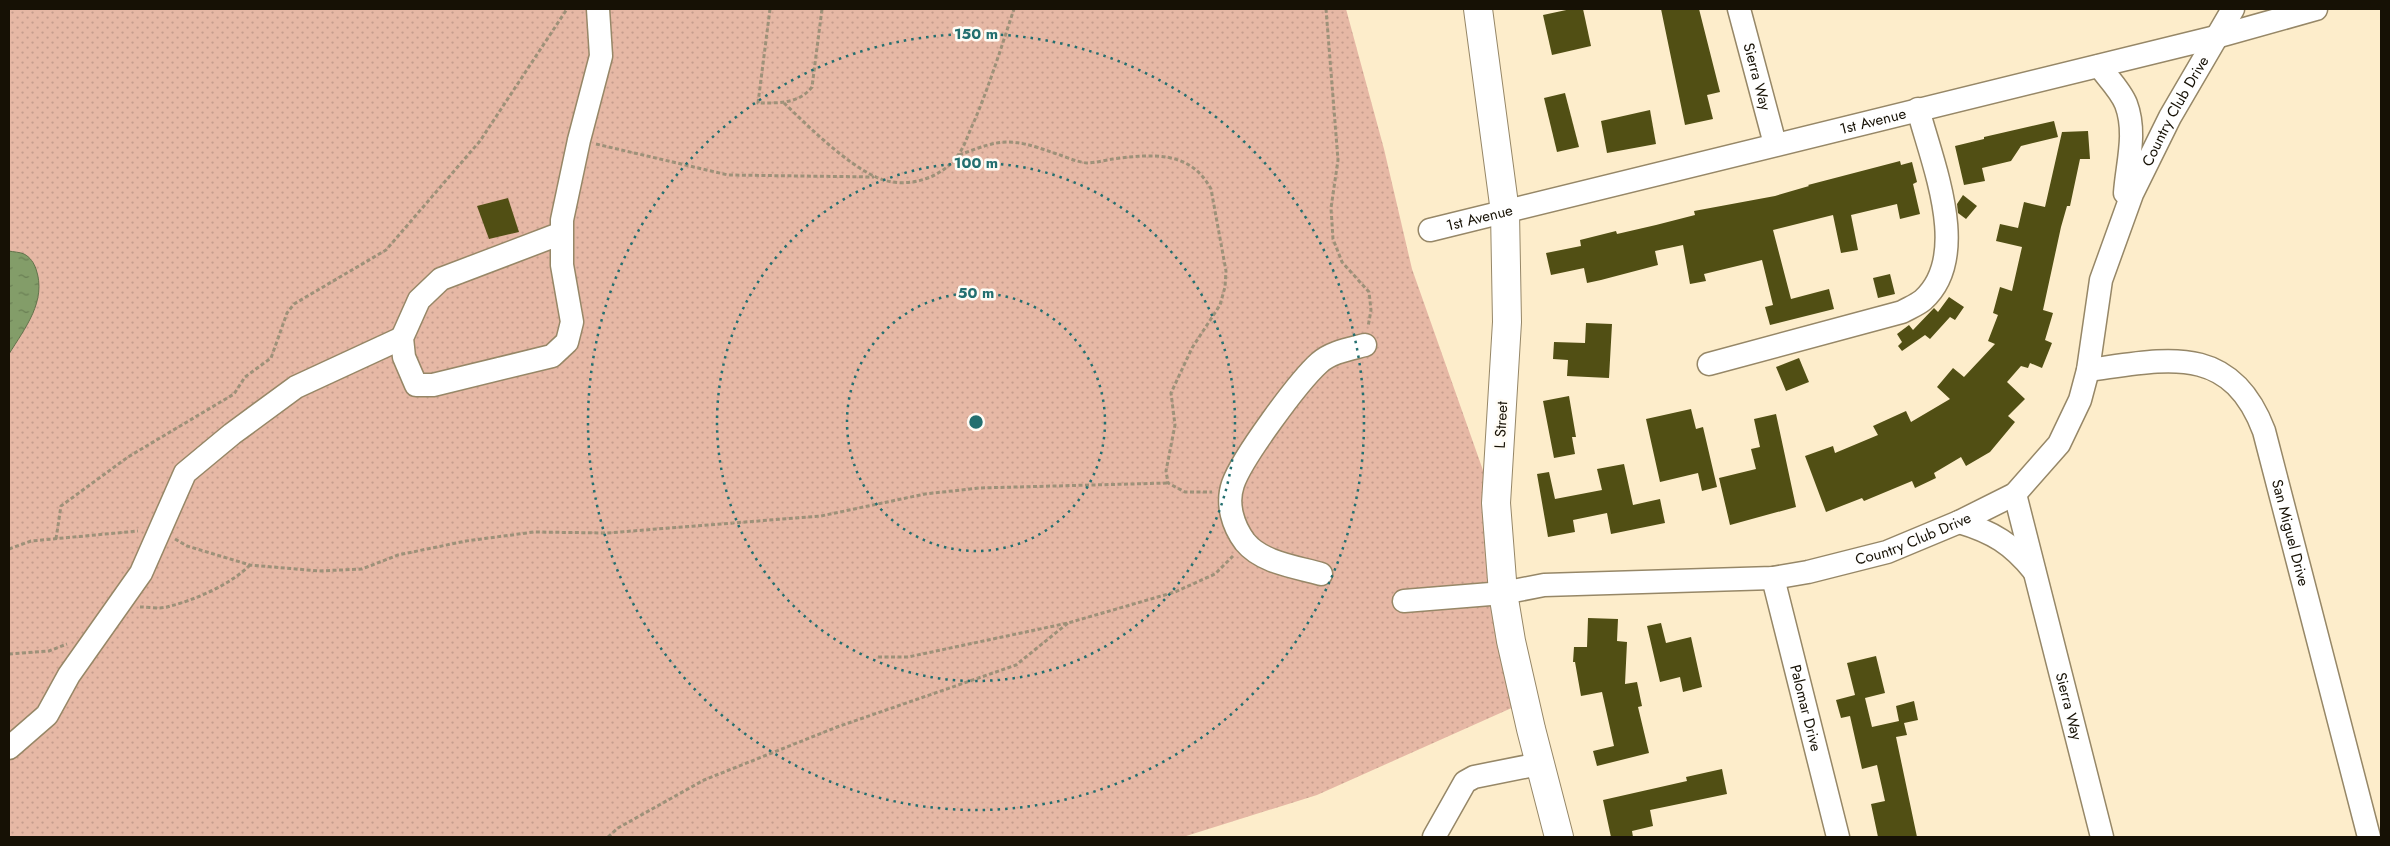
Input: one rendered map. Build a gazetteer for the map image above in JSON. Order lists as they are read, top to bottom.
{
  "streets": {
    "main road": ["L Street"],
    "street": [
      "Sierra Way",
      "Country Club Drive",
      "1st Avenue",
      "San Miguel Drive",
      "Palomar Drive"
    ]
  },
  "crossings": [
    ["Sierra Way", "Country Club Drive"],
    ["Sierra Way", "1st Avenue"],
    ["Country Club Drive", "1st Avenue"],
    ["Country Club Drive", "L Street"],
    ["Country Club Drive", "San Miguel Drive"],
    ["Country Club Drive", "Palomar Drive"],
    ["1st Avenue", "L Street"]
  ],
  "rings": ["150 m", "100 m", "50 m"]
}
